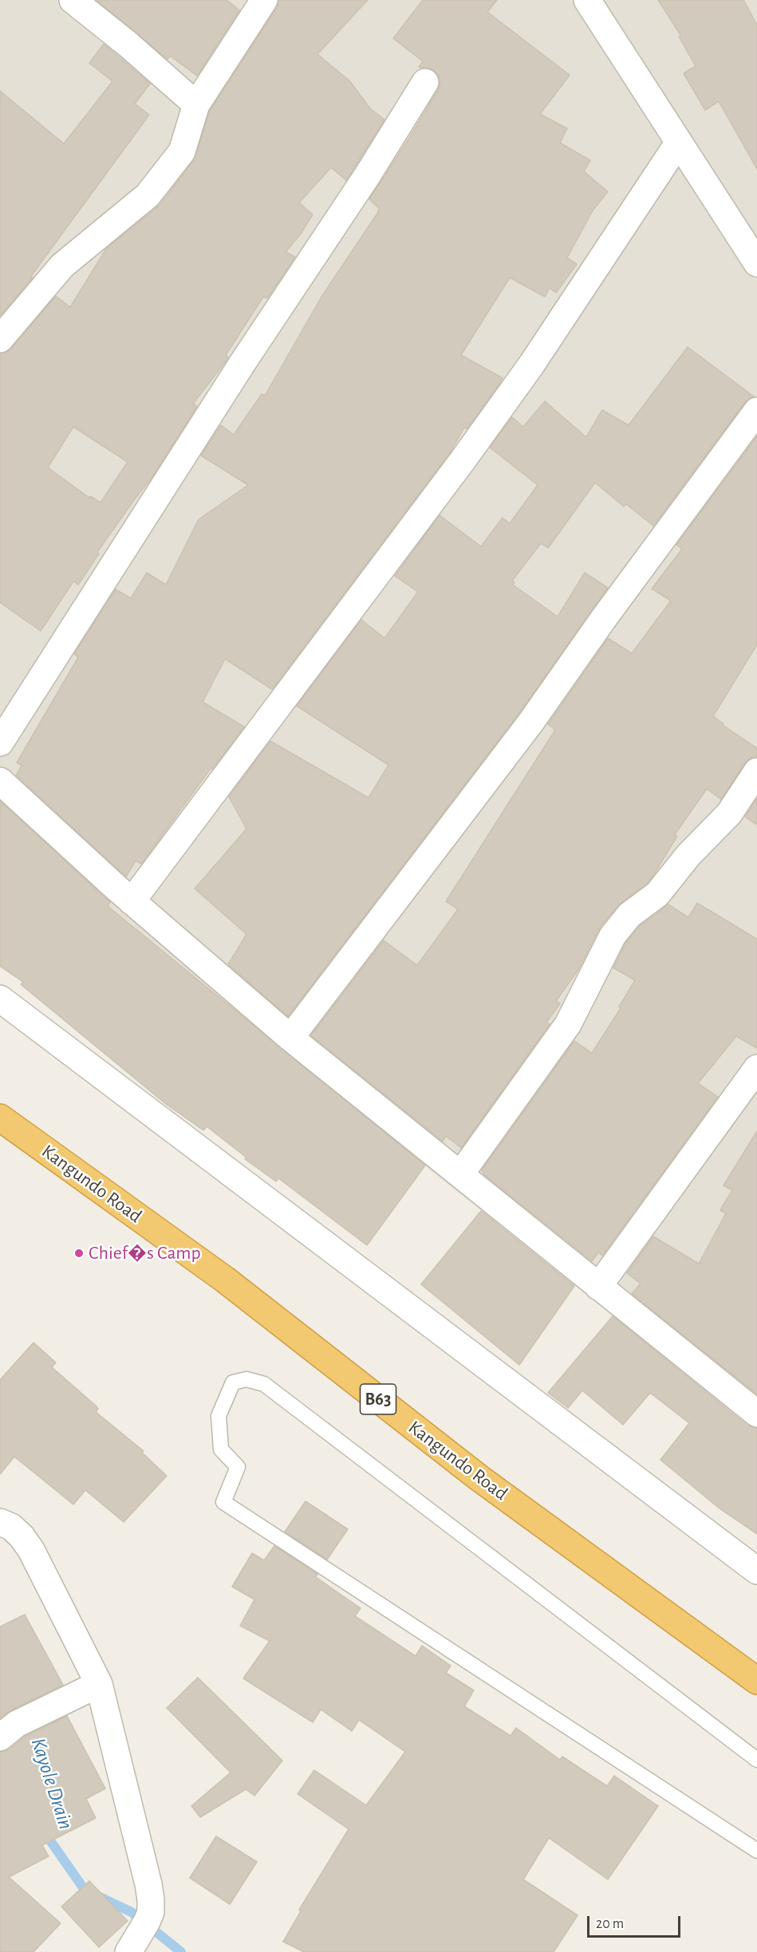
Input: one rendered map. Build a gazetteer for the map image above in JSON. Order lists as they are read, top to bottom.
{
  "streets": {
    "highway": ["Kangundo Road", "B63"]
  },
  "water": ["Kayole Drain"],
  "places": ["Chief�s Camp"],
  "scale_bar": "20 m"
}
